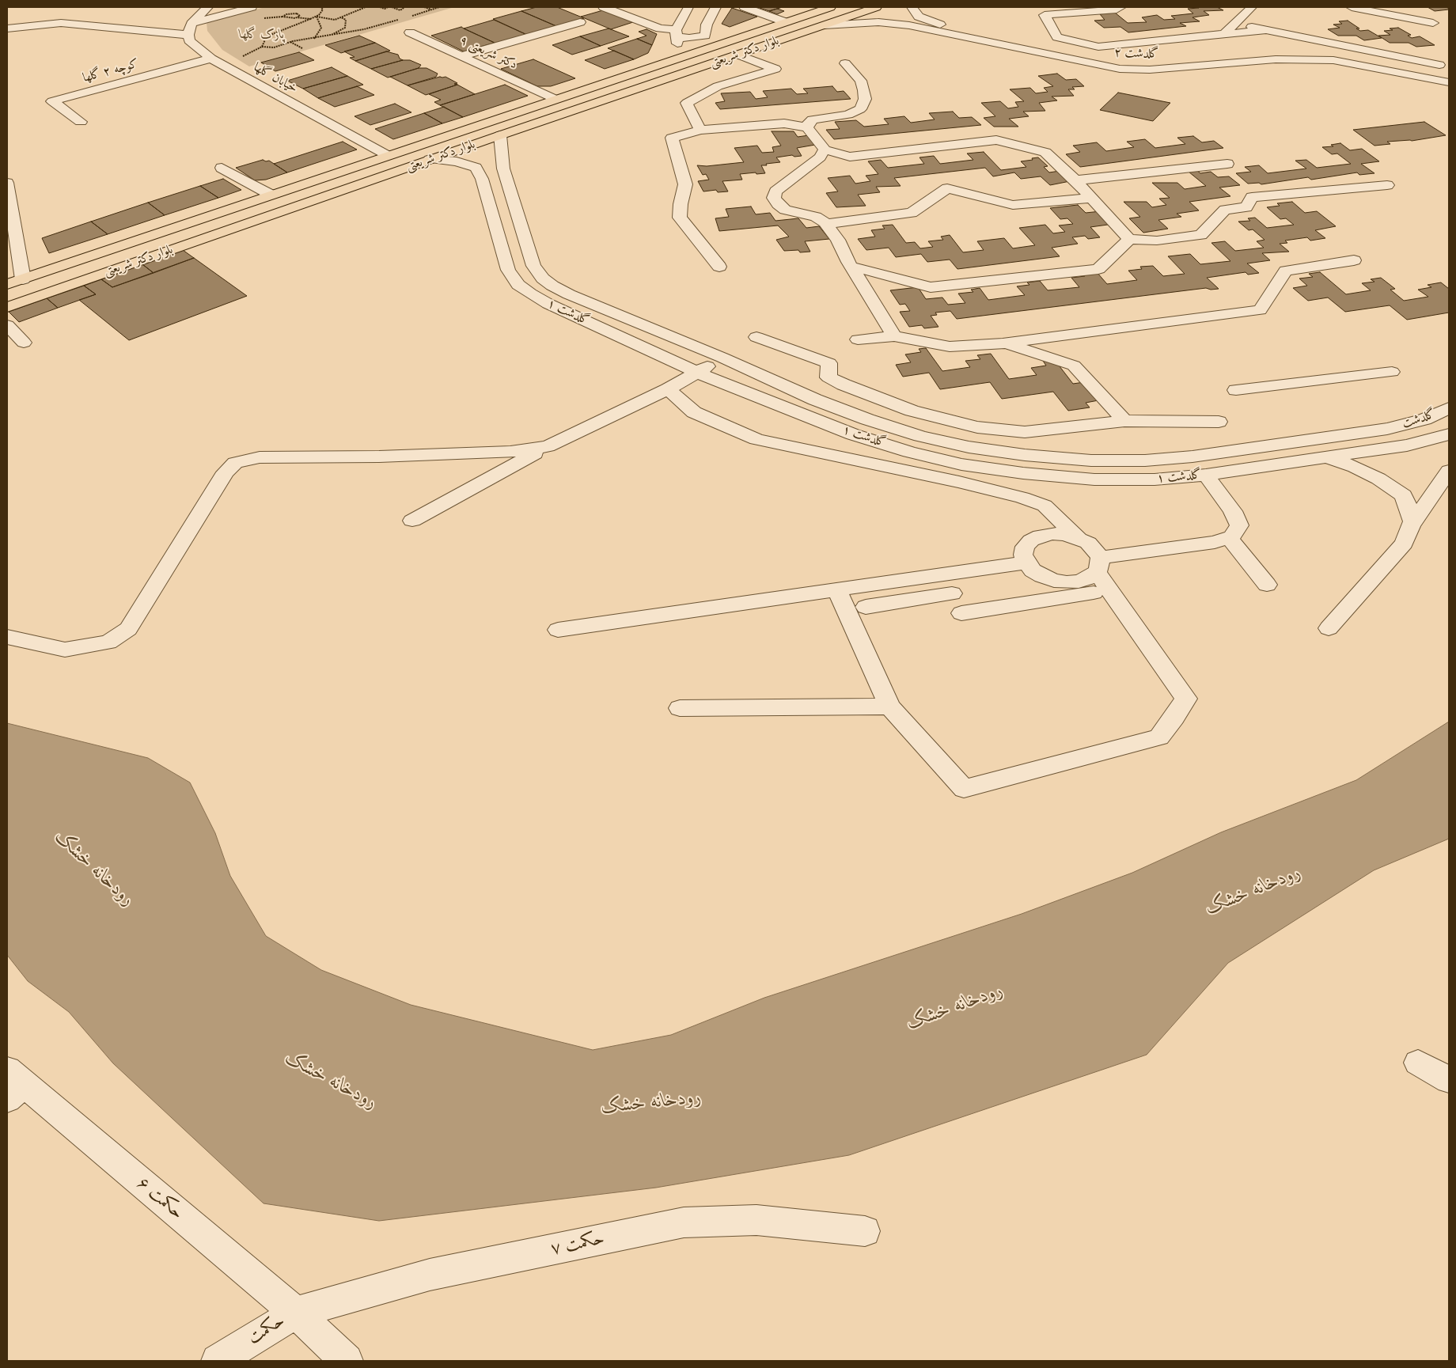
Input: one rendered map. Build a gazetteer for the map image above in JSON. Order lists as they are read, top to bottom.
{
  "streets": {
    "main road": ["بلوار دکتر شریعتی"],
    "street": [
      "دکتر شریعتی ۹",
      "گلدشت ۲",
      "کوچه ۲ گلها",
      "خیابان گلها",
      "گلدشت ۱",
      "گلدشت",
      "۶ حکمت",
      "۷ حکمت",
      "حکمت"
    ]
  },
  "crossings": [
    ["بلوار دکتر شریعتی", "دکتر شریعتی ۹"],
    ["بلوار دکتر شریعتی", "گلدشت ۲"],
    ["بلوار دکتر شریعتی", "خیابان گلها"],
    ["بلوار دکتر شریعتی", "گلدشت ۱"],
    ["کوچه ۲ گلها", "خیابان گلها"],
    ["گلدشت ۱", "گلدشت"],
    ["۶ حکمت", "۷ حکمت"],
    ["۶ حکمت", "حکمت"],
    ["۷ حکمت", "حکمت"]
  ],
  "water": ["رودخانه خشک"],
  "parks": ["پارک گلها"]
}
